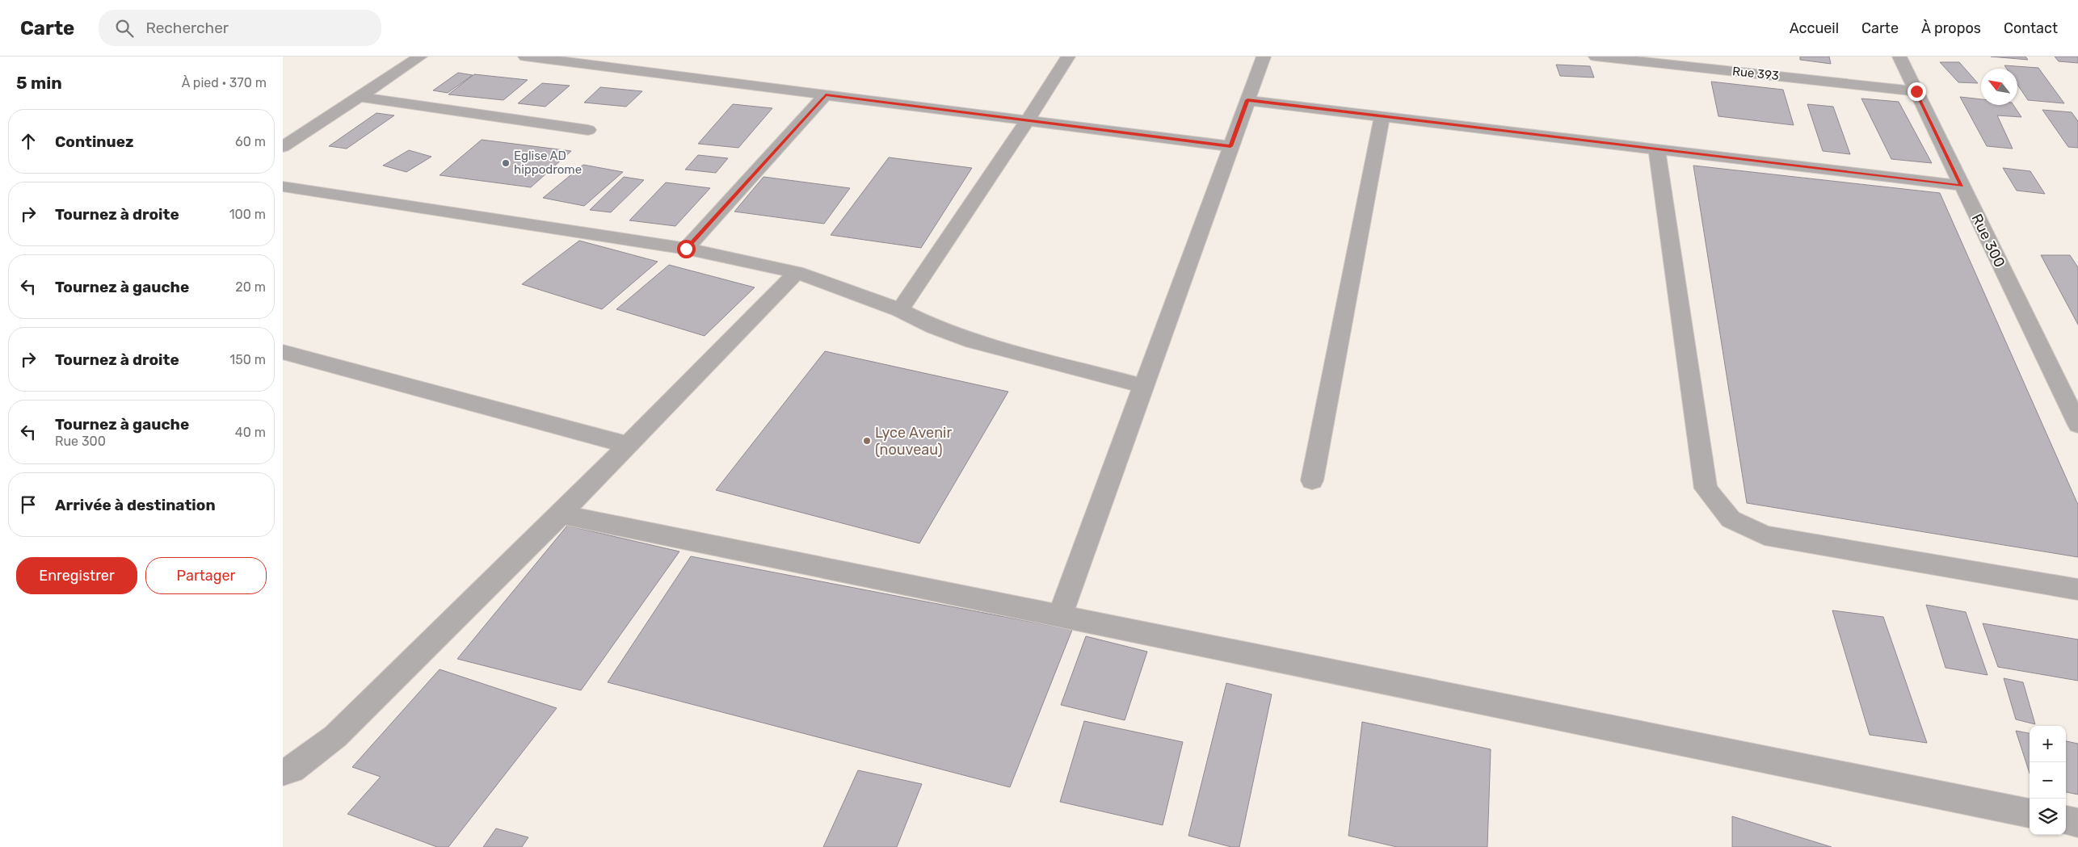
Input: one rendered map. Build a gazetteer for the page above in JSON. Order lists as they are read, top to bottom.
{
  "streets": {
    "street": ["Rue 393", "Rue 300"]
  },
  "crossings": [
    ["Rue 393", "Rue 300"]
  ],
  "places": ["Eglise AD hippodrome", "Lyce Avenir (nouveau)"],
  "north": "top left",
  "page": {
    "header": "Carte",
    "search": "Rechercher",
    "nav": [
      "Accueil",
      "Carte",
      "À propos",
      "Contact"
    ],
    "heading": ["5 min", "À pied · 370 m"],
    "list": [
      ["Continuez", "60 m"],
      ["Tournez à droite", "100 m"],
      ["Tournez à gauche", "20 m"],
      ["Tournez à droite", "150 m"],
      ["Tournez à gauche", "Rue 300", "40 m"],
      "Arrivée à destination"
    ],
    "buttons": ["Enregistrer", "Partager"],
    "map_buttons": ["+", "−"]
  }
}
